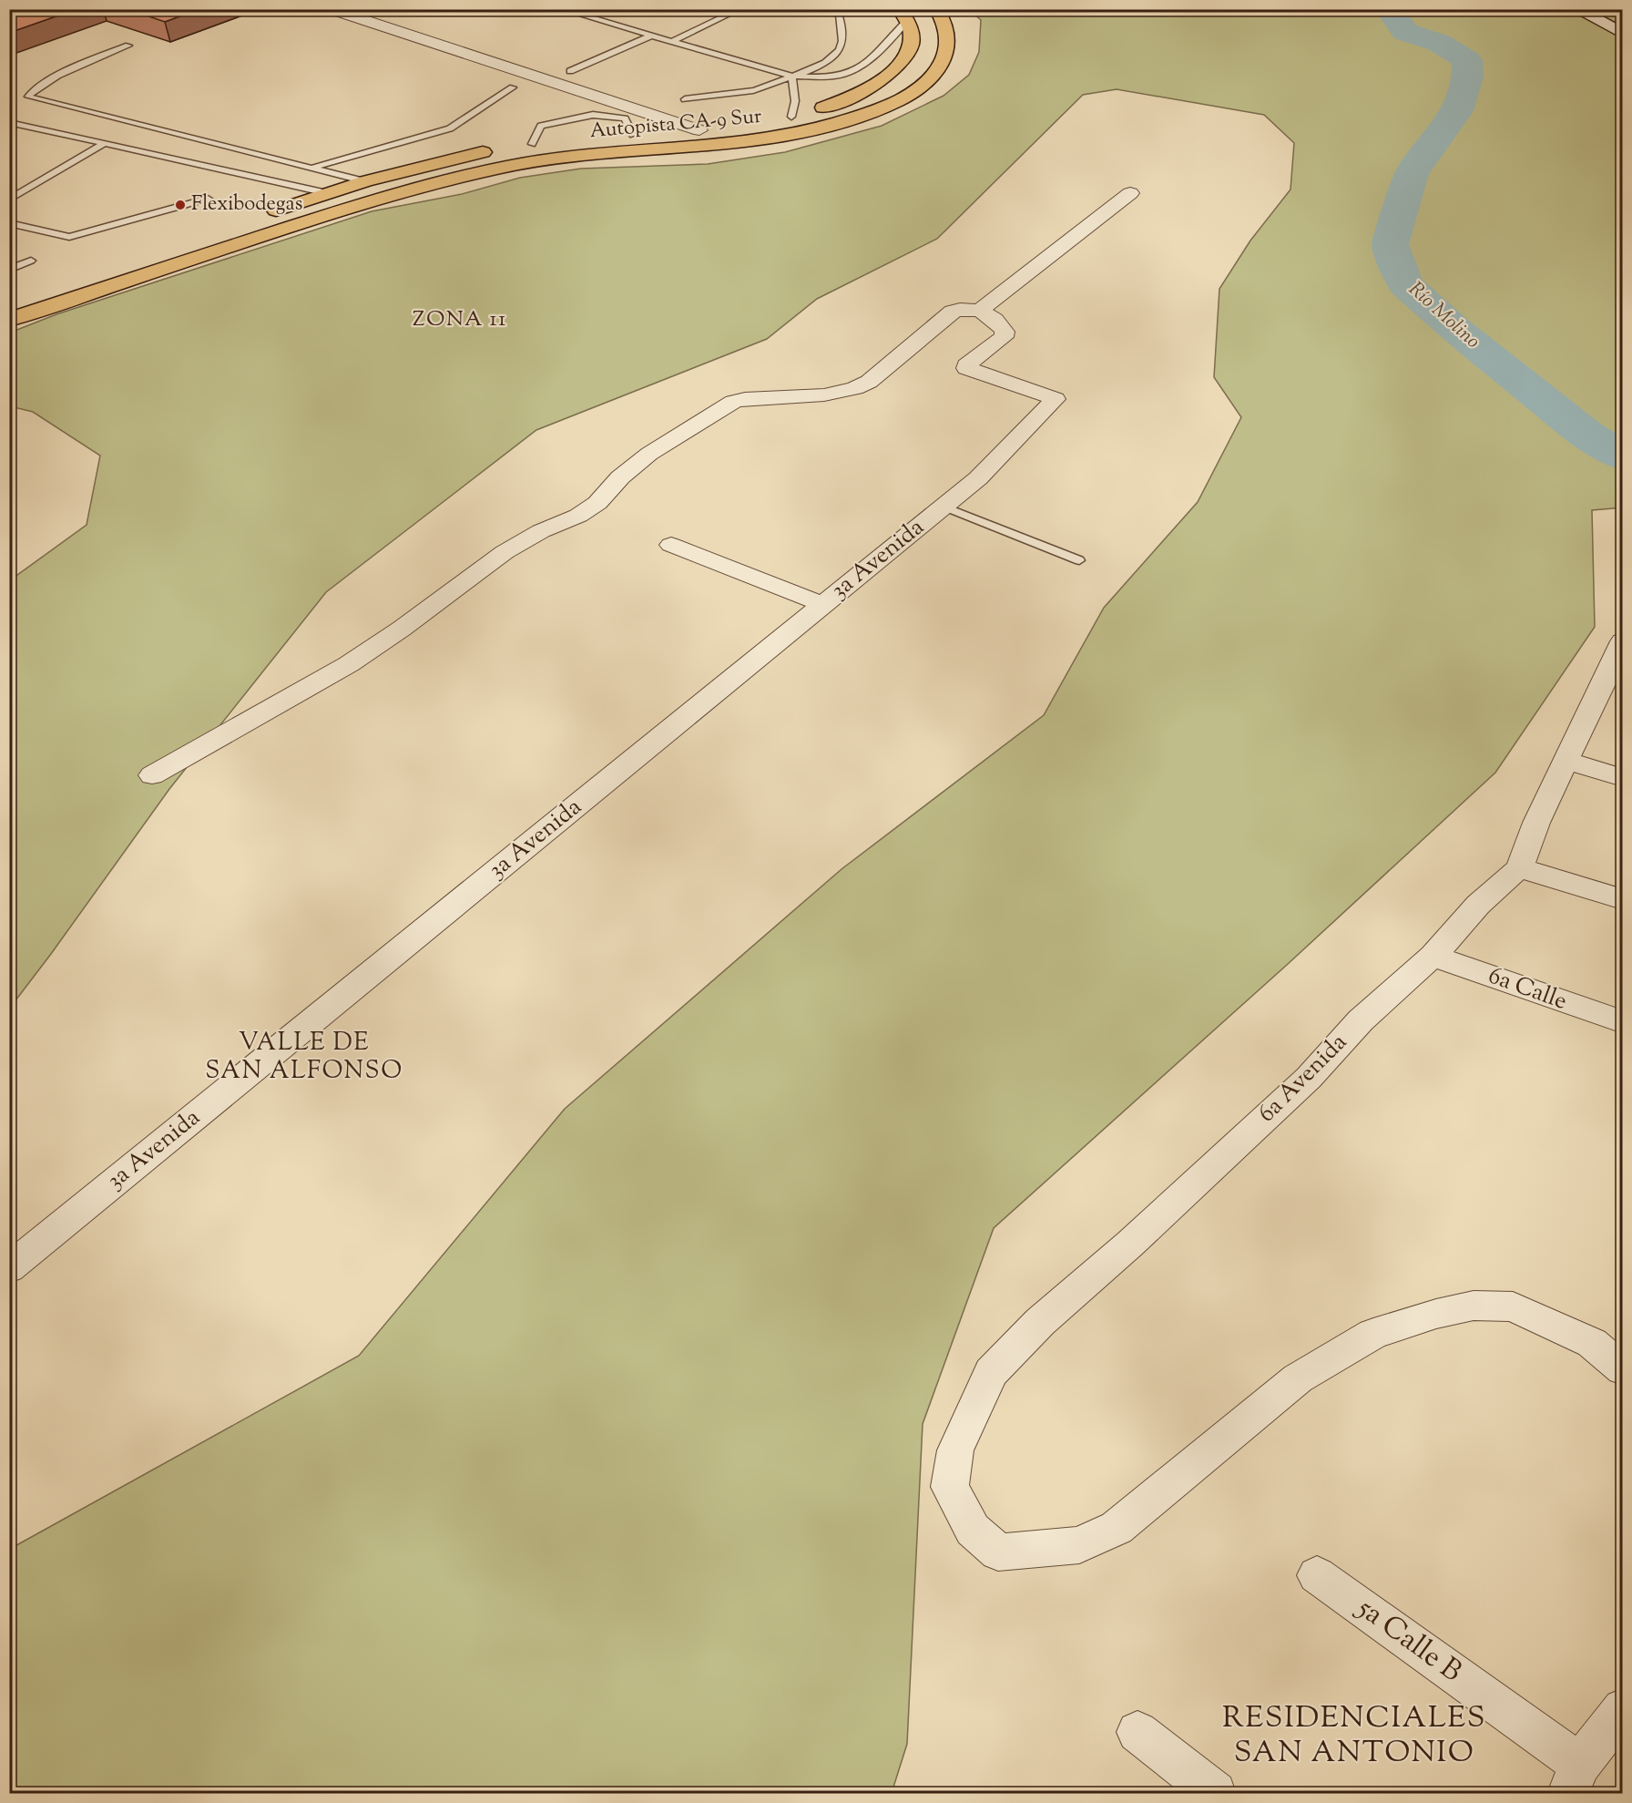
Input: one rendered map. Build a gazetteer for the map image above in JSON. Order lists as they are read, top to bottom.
{
  "streets": {
    "highway": ["Autopista CA-9 Sur"],
    "street": [
      "3a Avenida",
      "6a Calle",
      "6a Avenida",
      "5a Calle B"
    ]
  },
  "crossings": [
    ["6a Calle", "6a Avenida"]
  ],
  "districts": ["ZONA 11", "VALLE DE SAN ALFONSO", "RESIDENCIALES SAN ANTONIO"],
  "water": ["Río Molino"],
  "places": ["Flexibodegas"]
}
